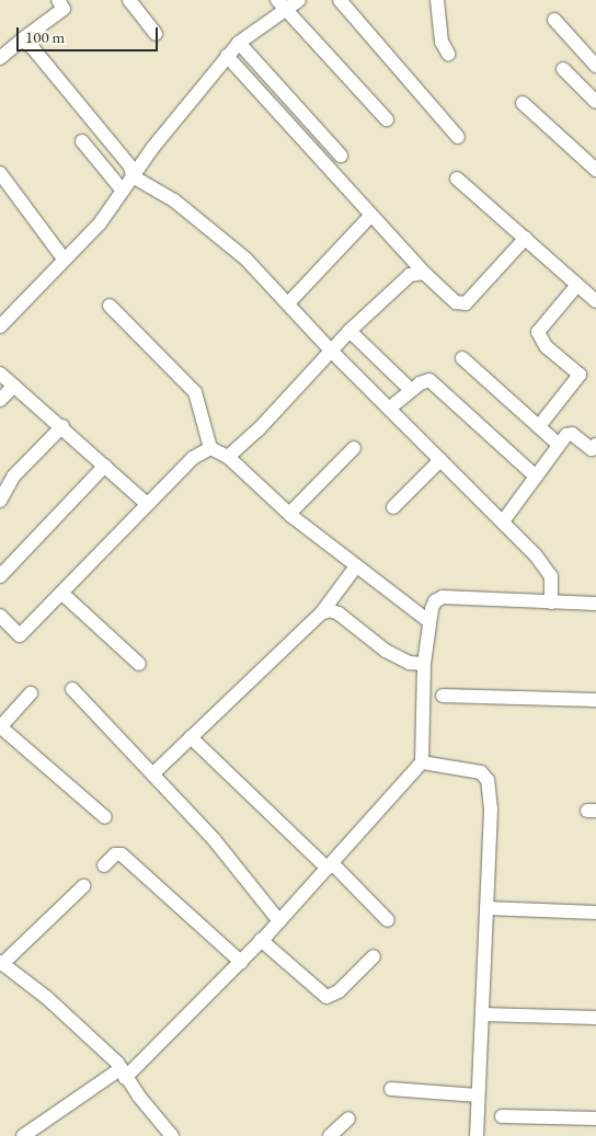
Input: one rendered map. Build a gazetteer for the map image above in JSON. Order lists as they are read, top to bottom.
{
  "scale_bar": "100 m"
}
